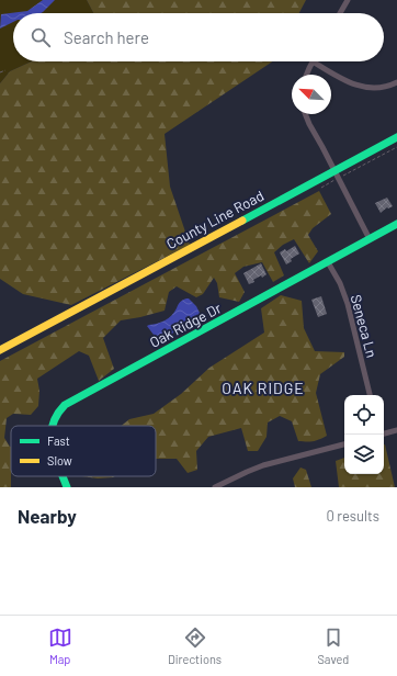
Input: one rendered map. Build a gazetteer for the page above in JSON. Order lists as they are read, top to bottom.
{
  "streets": {
    "street": ["County Line Road", "Oak Ridge Dr", "Seneca Ln"]
  },
  "crossings": [
    ["Oak Ridge Dr", "Seneca Ln"]
  ],
  "districts": ["OAK RIDGE"],
  "legend": ["Fast", "Slow"],
  "north": "top left",
  "page": {
    "search": "Search here",
    "heading": ["Nearby", "0 results"],
    "nav": ["Map", "Directions", "Saved"]
  }
}
